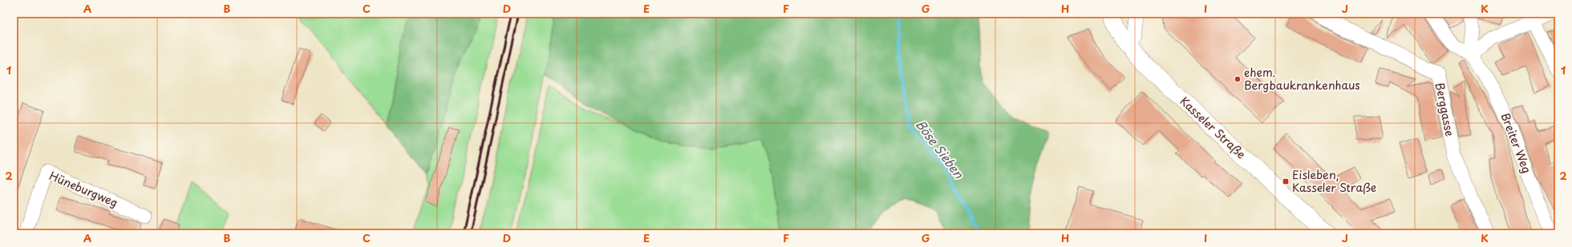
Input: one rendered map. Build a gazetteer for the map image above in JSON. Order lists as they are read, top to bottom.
{
  "streets": {
    "main road": ["Kasseler Straße"],
    "street": ["Berggasse", "Breiter Weg", "Hüneburgweg"]
  },
  "water": ["Böse Sieben"],
  "places": {
    "other": ["ehem. Bergbaukrankenhaus"],
    "transit": ["Eisleben, Kasseler Straße"]
  },
  "grid": {
    "columns": [
      "A",
      "B",
      "C",
      "D",
      "E",
      "F",
      "G",
      "H",
      "I",
      "J",
      "K"
    ],
    "rows": ["1", "2"]
  }
}
